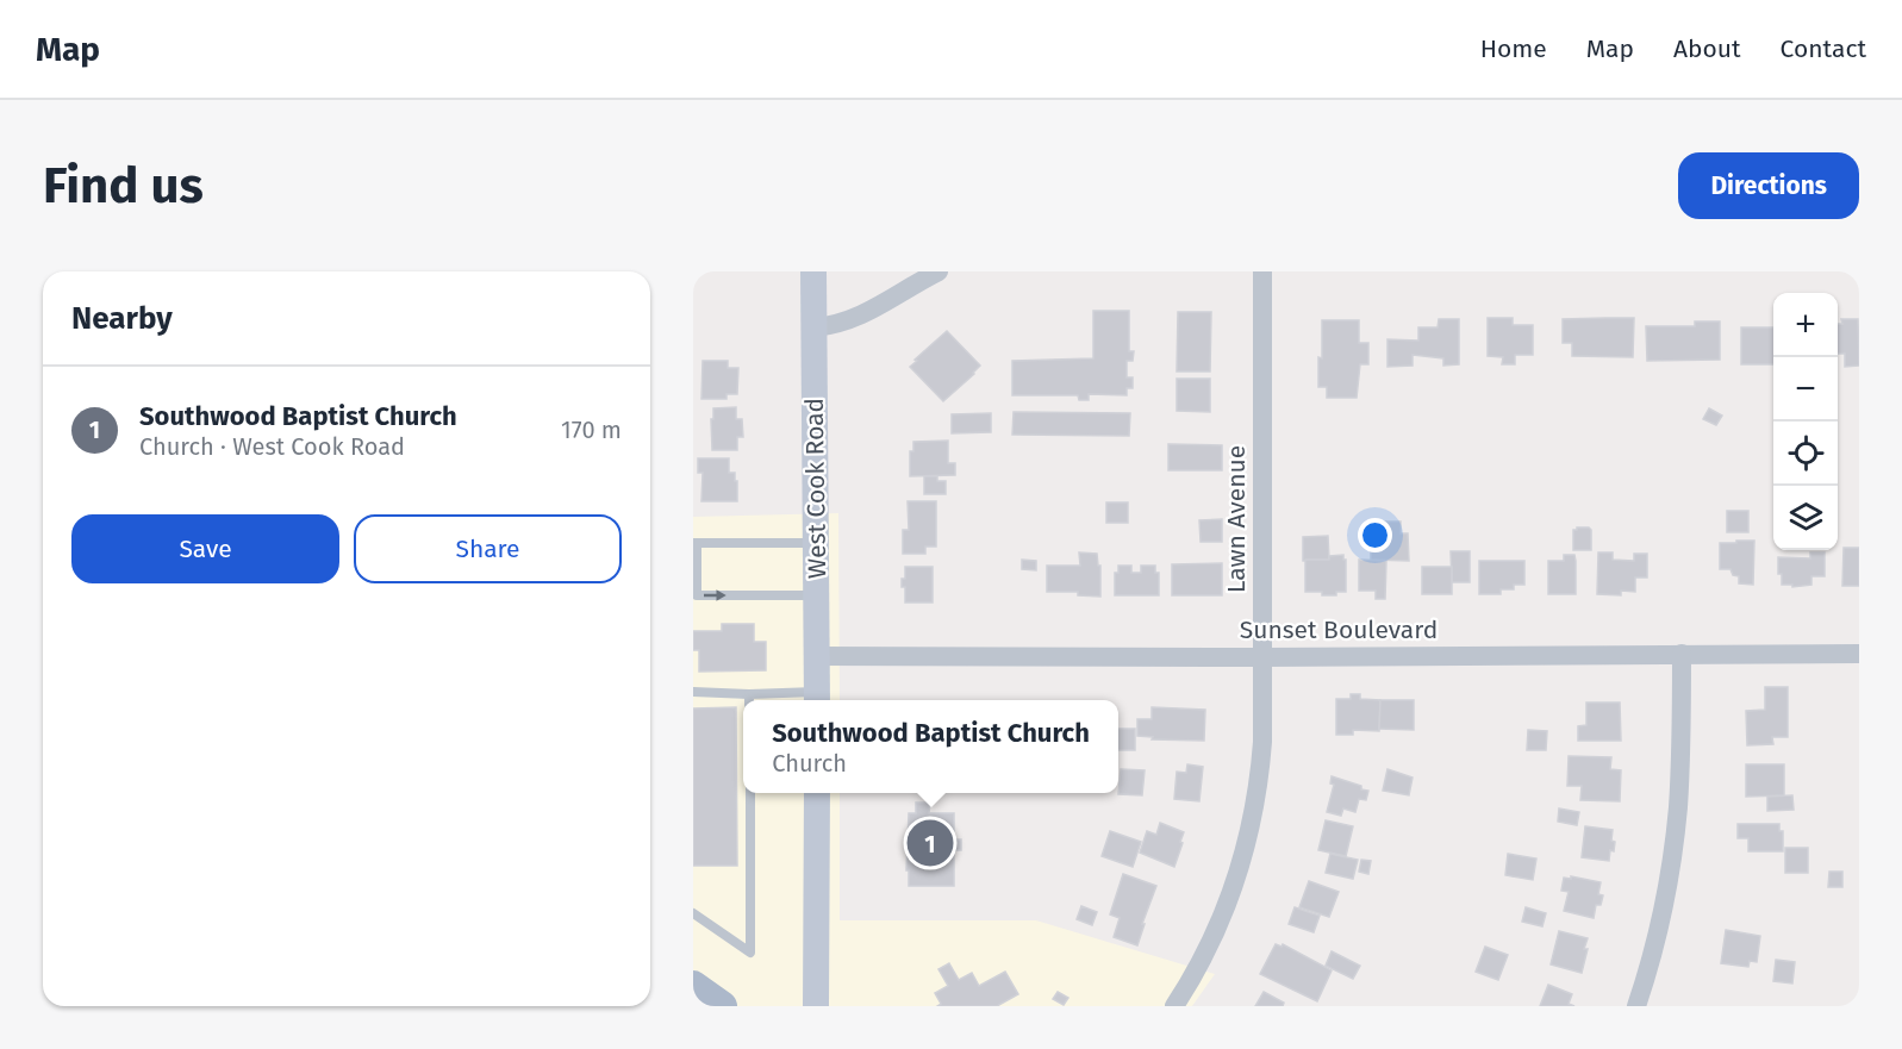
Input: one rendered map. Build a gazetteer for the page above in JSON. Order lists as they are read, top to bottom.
{
  "streets": {
    "main road": ["West Cook Road"],
    "street": ["Lawn Avenue", "Sunset Boulevard"]
  },
  "crossings": [
    ["West Cook Road", "Sunset Boulevard"],
    ["Lawn Avenue", "Sunset Boulevard"]
  ],
  "page": {
    "header": "Map",
    "nav": [
      "Home",
      "Map",
      "About",
      "Contact"
    ],
    "buttons": [
      "Directions",
      ["Save", "Share"]
    ],
    "title": "Find us",
    "heading": "Nearby",
    "map_buttons": ["+", "−"],
    "list": [
      {
        "mark": "1",
        "name": "Southwood Baptist Church",
        "note": "Church · West Cook Road",
        "value": "170 m"
      }
    ],
    "popup": ["Southwood Baptist Church", "Church"],
    "pins": "1"
  }
}
